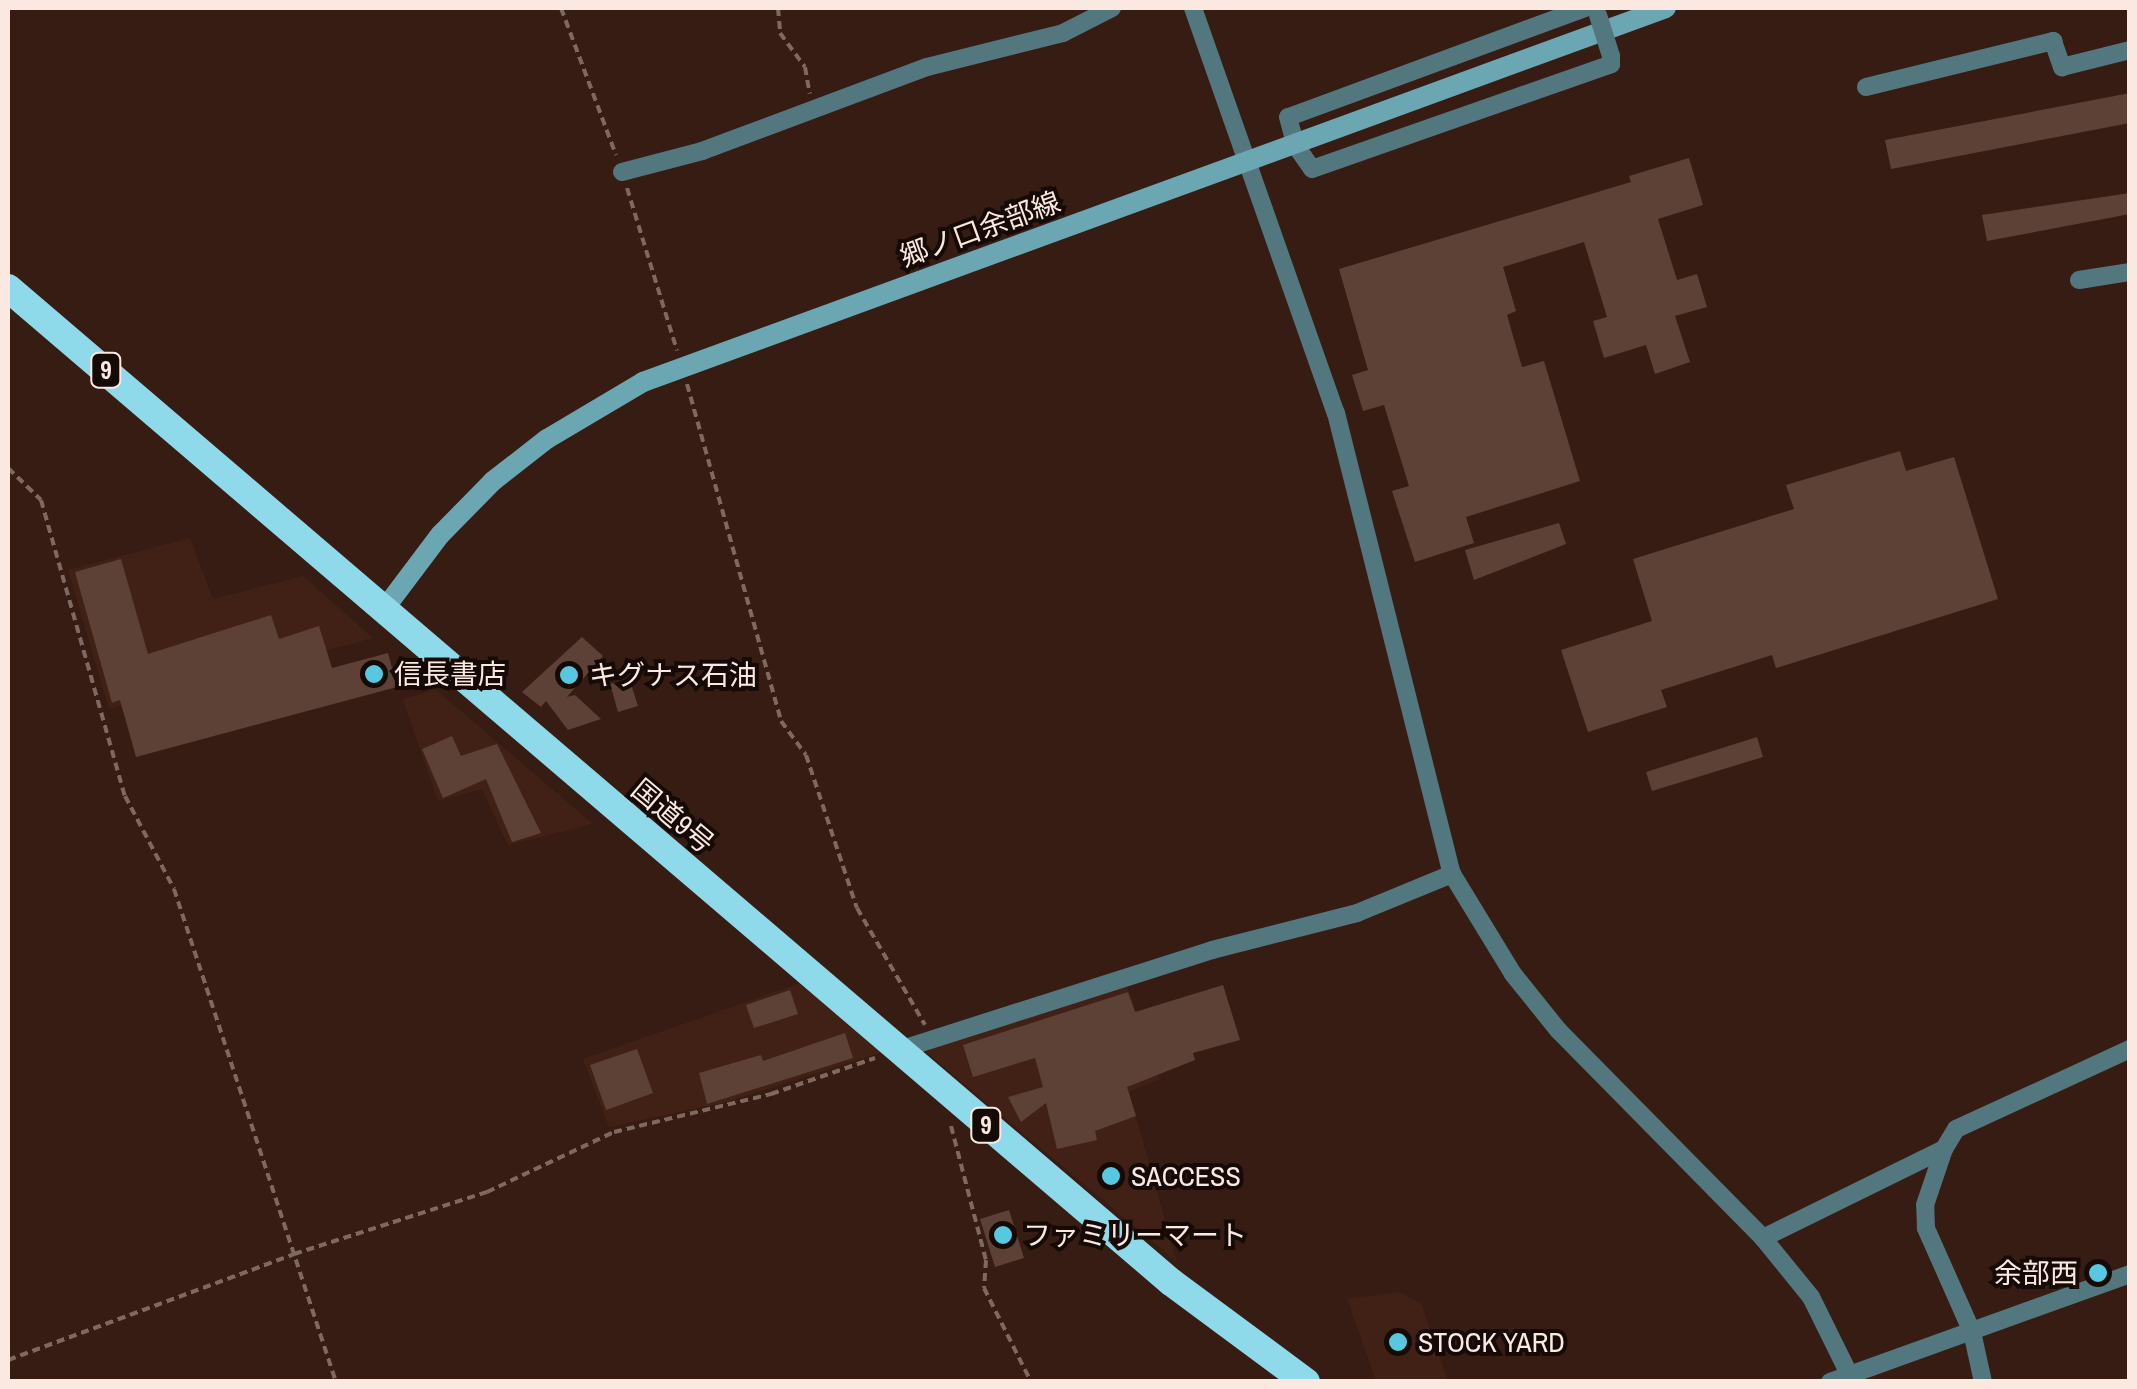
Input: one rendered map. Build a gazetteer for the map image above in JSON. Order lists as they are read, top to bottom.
{
  "streets": {
    "highway": ["9", "国道9号"],
    "main road": ["郷ノ口余部線"]
  },
  "crossings": [
    ["郷ノ口余部線", "国道9号"]
  ],
  "places": [
    "信長書店",
    "キグナス石油",
    "SACCESS",
    "ファミリーマート",
    "余部西",
    "STOCK YARD"
  ]
}
